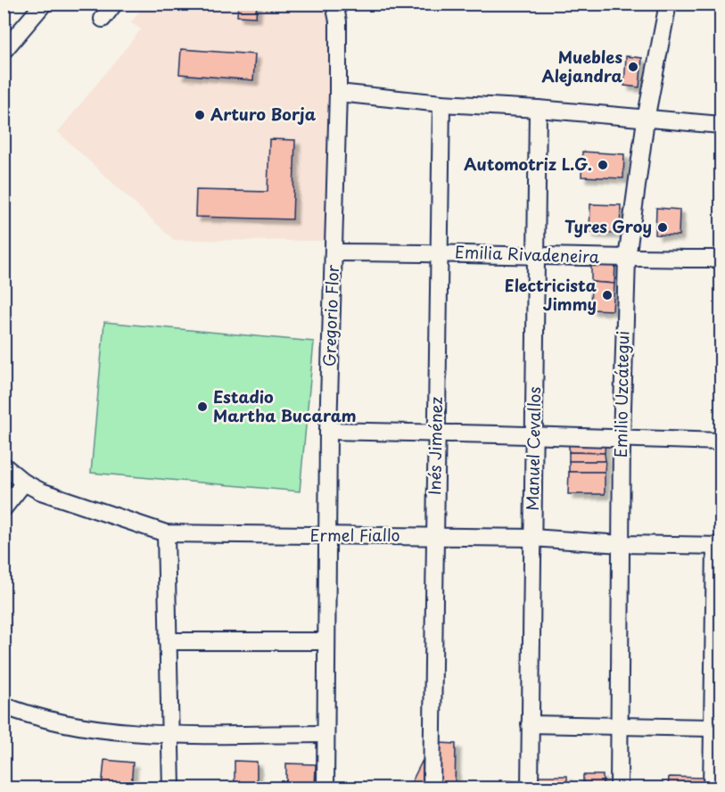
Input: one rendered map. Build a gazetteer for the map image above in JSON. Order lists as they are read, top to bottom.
{
  "streets": {
    "street": [
      "Emilia Rivadeneira",
      "Gregorio Flor",
      "Emilio Uzcátegui",
      "Inés Jiménez",
      "Manuel Cevallos",
      "Ermel Fiallo"
    ]
  },
  "crossings": [
    ["Emilia Rivadeneira", "Gregorio Flor"],
    ["Emilia Rivadeneira", "Emilio Uzcátegui"],
    ["Emilia Rivadeneira", "Inés Jiménez"],
    ["Emilia Rivadeneira", "Manuel Cevallos"],
    ["Gregorio Flor", "Ermel Fiallo"],
    ["Emilio Uzcátegui", "Ermel Fiallo"],
    ["Inés Jiménez", "Ermel Fiallo"],
    ["Manuel Cevallos", "Ermel Fiallo"]
  ],
  "places": [
    "Muebles Alejandra",
    "Arturo Borja",
    "Automotriz L.G.",
    "Tyres Groy",
    "Electricista Jimmy",
    "Estadio Martha Bucaram"
  ]
}
